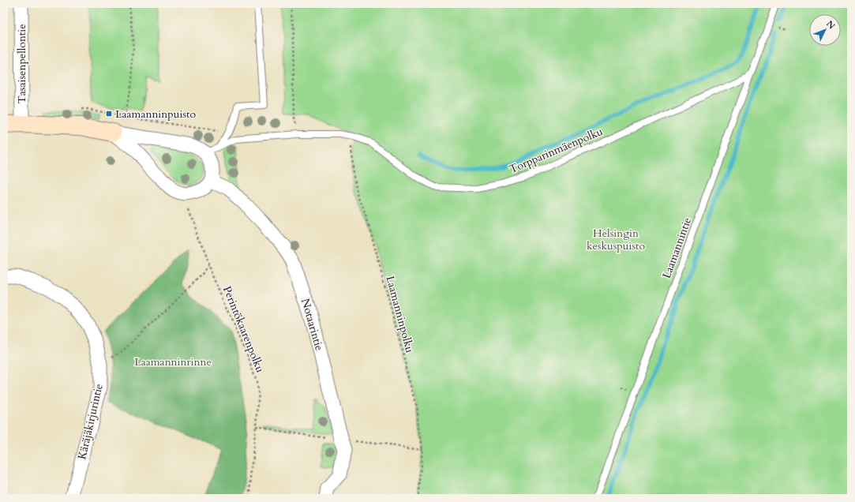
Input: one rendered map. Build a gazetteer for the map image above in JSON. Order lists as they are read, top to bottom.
{
  "streets": {
    "street": ["Tasaisenpellontie", "Notaarintie", "Käräjäkirjurintie"],
    "lane": ["Torpparinmäenpolku", "Laamannintie"],
    "path": ["Laamanninpolku", "Perintökaarenpolku"]
  },
  "crossings": [
    ["Torpparinmäenpolku", "Laamannintie"],
    ["Torpparinmäenpolku", "Laamanninpolku"]
  ],
  "parks": ["Helsingin keskuspuisto", "Laamanninrinne"],
  "places": {
    "transit": ["Laamanninpuisto"]
  },
  "north": "top right"
}
